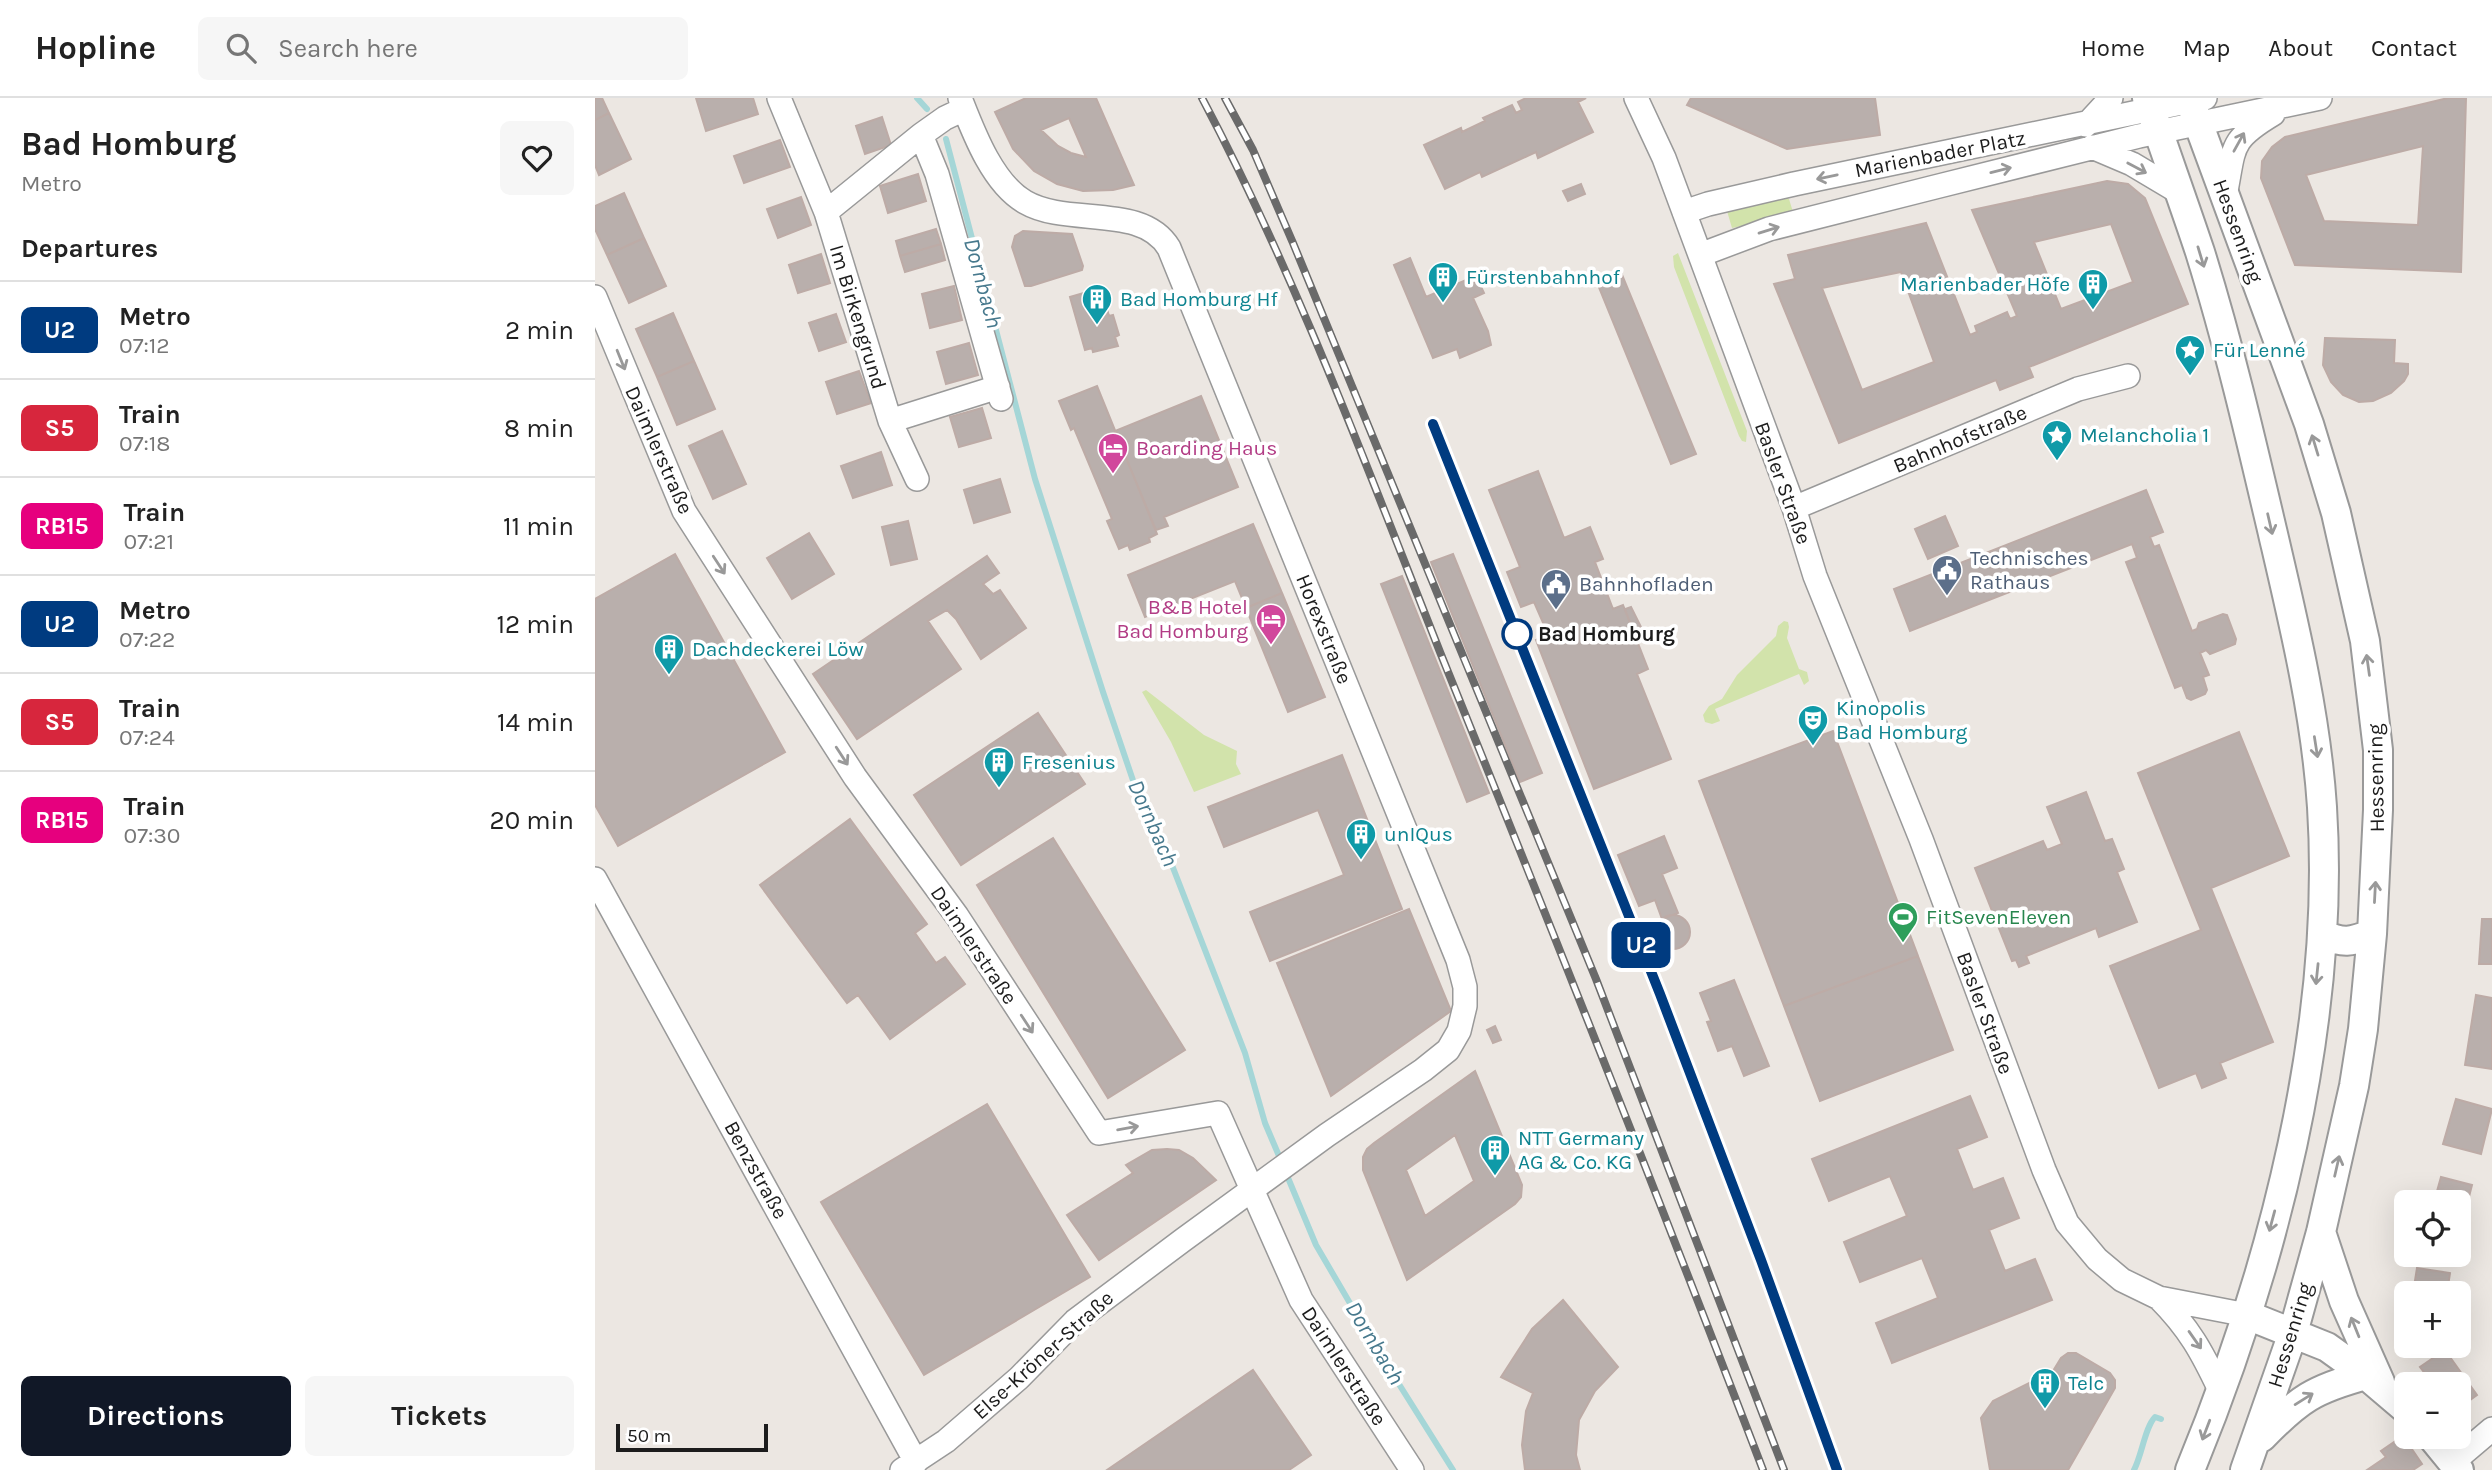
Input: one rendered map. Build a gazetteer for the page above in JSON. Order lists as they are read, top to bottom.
{
  "streets": {
    "street": [
      "Marienbader Platz",
      "Hessenring",
      "Im Birkengrund",
      "Bahnhofstraße",
      "Daimlerstraße",
      "Basler Straße",
      "Horexstraße",
      "Benzstraße",
      "Else-Kröner-Straße"
    ]
  },
  "crossings": [
    ["Marienbader Platz", "Hessenring"],
    ["Marienbader Platz", "Basler Straße"],
    ["Hessenring", "Basler Straße"],
    ["Bahnhofstraße", "Basler Straße"],
    ["Daimlerstraße", "Horexstraße"],
    ["Daimlerstraße", "Else-Kröner-Straße"],
    ["Horexstraße", "Else-Kröner-Straße"],
    ["Benzstraße", "Else-Kröner-Straße"]
  ],
  "one_way": ["Daimlerstraße"],
  "water": ["Dornbach"],
  "places": {
    "building": [
      "Fürstenbahnhof",
      "Marienbader Höfe",
      "Bad Homburg Hf",
      "Dachdeckerei Löw",
      "Fresenius",
      "unIQus",
      "NTT Germany AG & Co. KG",
      "Telc"
    ],
    "place": ["Für Lenné", "Melancholia 1"],
    "hotel": ["Boarding Haus", "B&B Hotel Bad Homburg"],
    "public building": ["Technisches Rathaus", "Bahnhofladen"],
    "other": ["Bad Homburg"],
    "theatre": ["Kinopolis Bad Homburg"],
    "sports": ["FitSevenEleven"]
  },
  "lines": ["metro line U2"],
  "scale_bar": "50 m",
  "page": {
    "header": "Hopline",
    "search": "Search here",
    "nav": [
      "Home",
      "Map",
      "About",
      "Contact"
    ],
    "heading": [
      ["Bad Homburg", "Metro"],
      "Departures"
    ],
    "on_map": "U2",
    "list": [
      {
        "mark": "U2",
        "name": "Metro",
        "note": "07:12",
        "value": "2 min"
      },
      {
        "mark": "S5",
        "name": "Train",
        "note": "07:18",
        "value": "8 min"
      },
      {
        "mark": "RB15",
        "name": "Train",
        "note": "07:21",
        "value": "11 min"
      },
      {
        "mark": "U2",
        "name": "Metro",
        "note": "07:22",
        "value": "12 min"
      },
      {
        "mark": "S5",
        "name": "Train",
        "note": "07:24",
        "value": "14 min"
      },
      {
        "mark": "RB15",
        "name": "Train",
        "note": "07:30",
        "value": "20 min"
      }
    ],
    "map_buttons": ["+", "−"],
    "buttons": ["Directions", "Tickets"],
    "scale": "50 m"
  }
}
